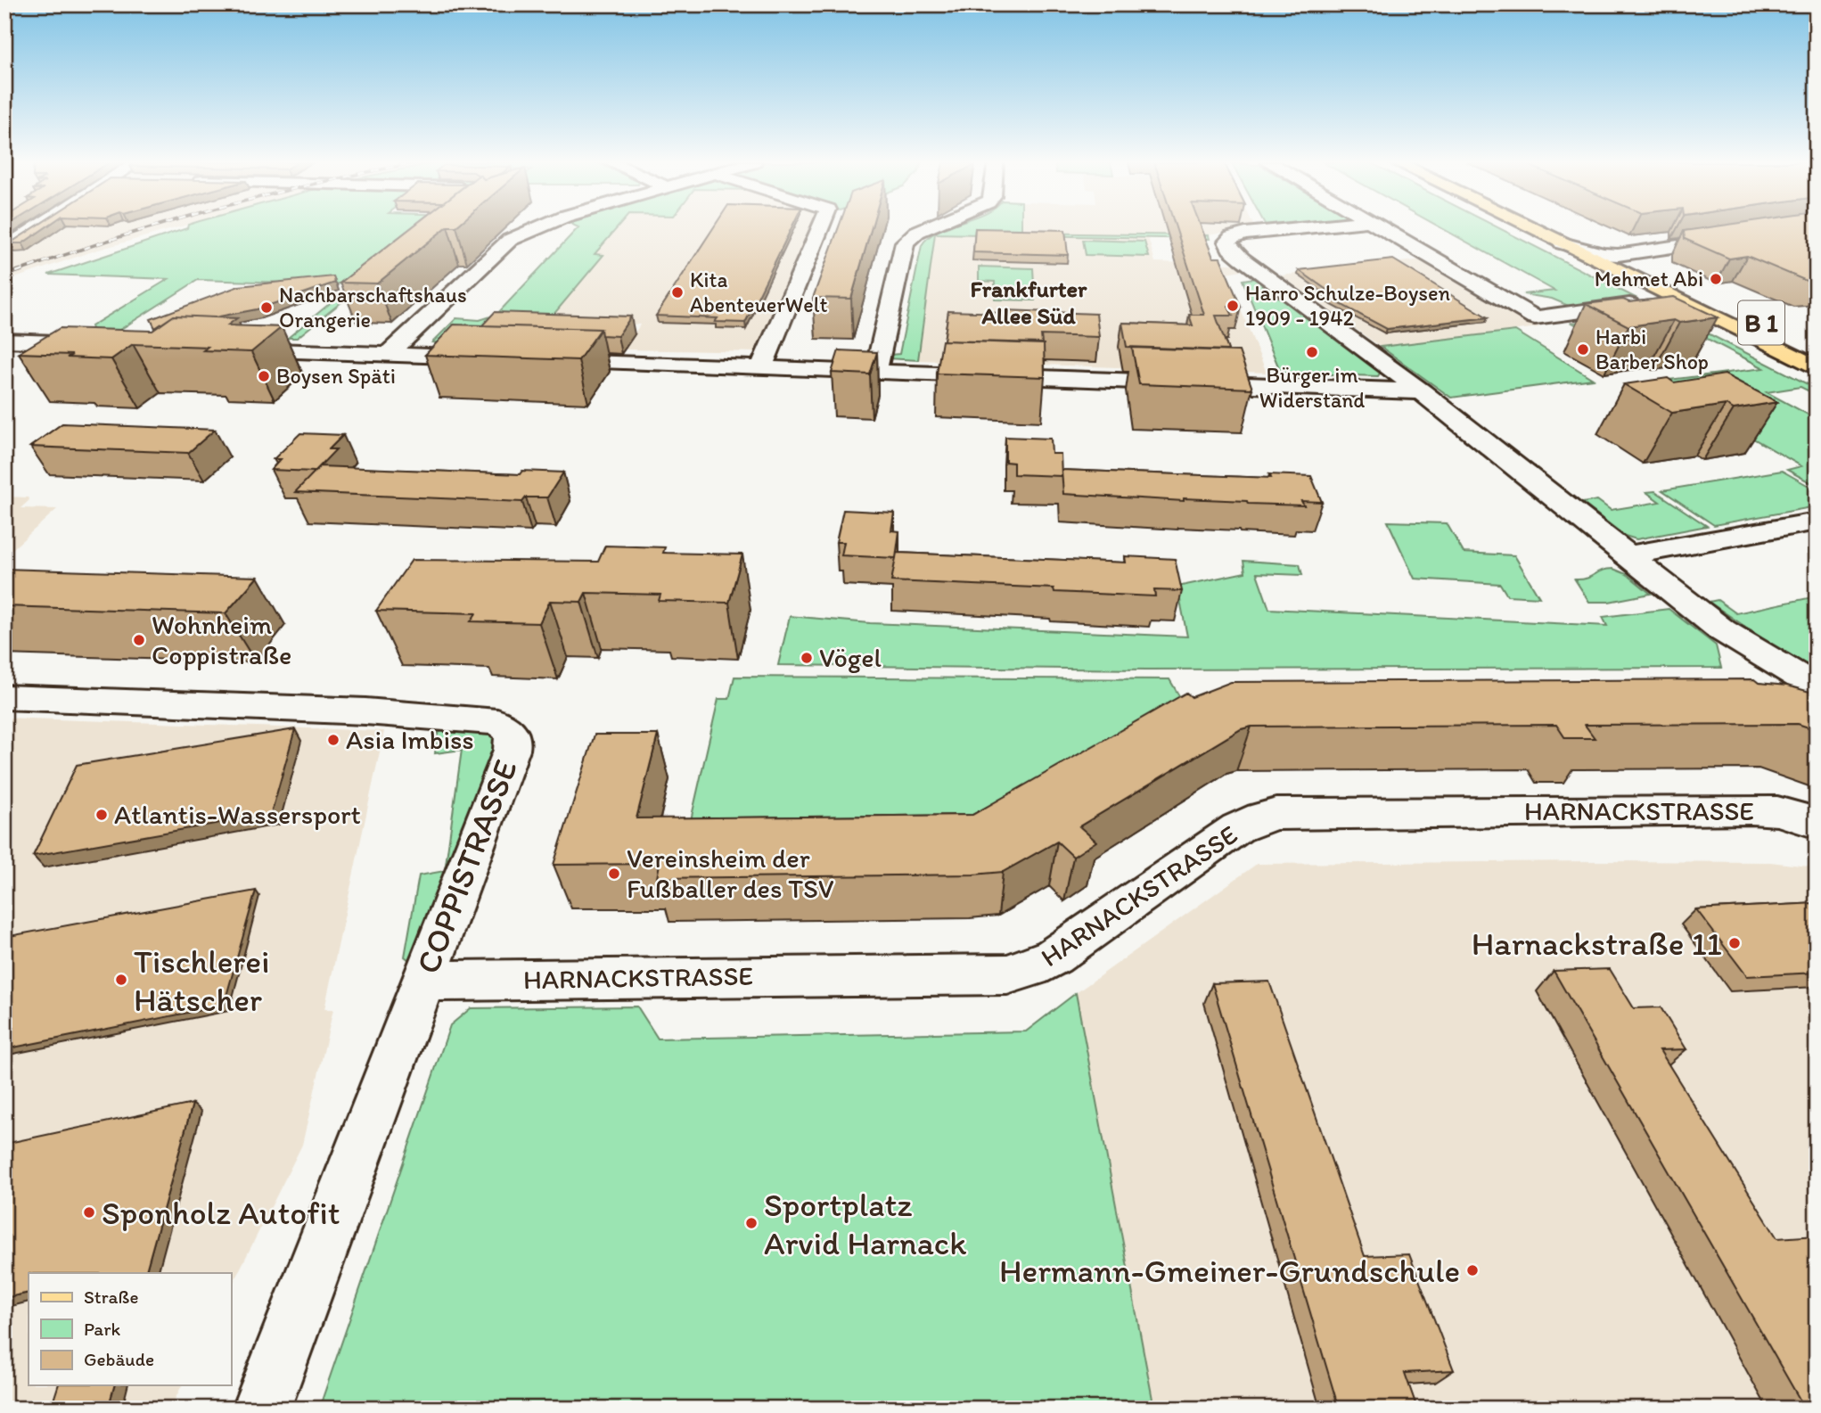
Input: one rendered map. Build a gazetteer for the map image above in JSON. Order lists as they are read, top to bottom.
{
  "streets": {
    "main road": ["B 1"],
    "street": ["HARNACKSTRASSE", "COPPISTRASSE"]
  },
  "crossings": [
    ["HARNACKSTRASSE", "COPPISTRASSE"]
  ],
  "districts": ["Frankfurter Allee Süd"],
  "places": [
    "Mehmet Abi",
    "Kita AbenteuerWelt",
    "Harro Schulze-Boysen 1909 - 1942",
    "Nachbarschaftshaus Orangerie",
    "Harbi Barber Shop",
    "Bürger im Widerstand",
    "Boysen Späti",
    "Wohnheim Coppistraße",
    "Vögel",
    "Asia Imbiss",
    "Atlantis-Wassersport",
    "Vereinsheim der Fußballer des TSV",
    "Harnackstraße 11",
    "Tischlerei Hätscher",
    "Sponholz Autofit",
    "Sportplatz Arvid Harnack",
    "Hermann-Gmeiner-Grundschule"
  ],
  "legend": ["Straße", "Park", "Gebäude"]
}
